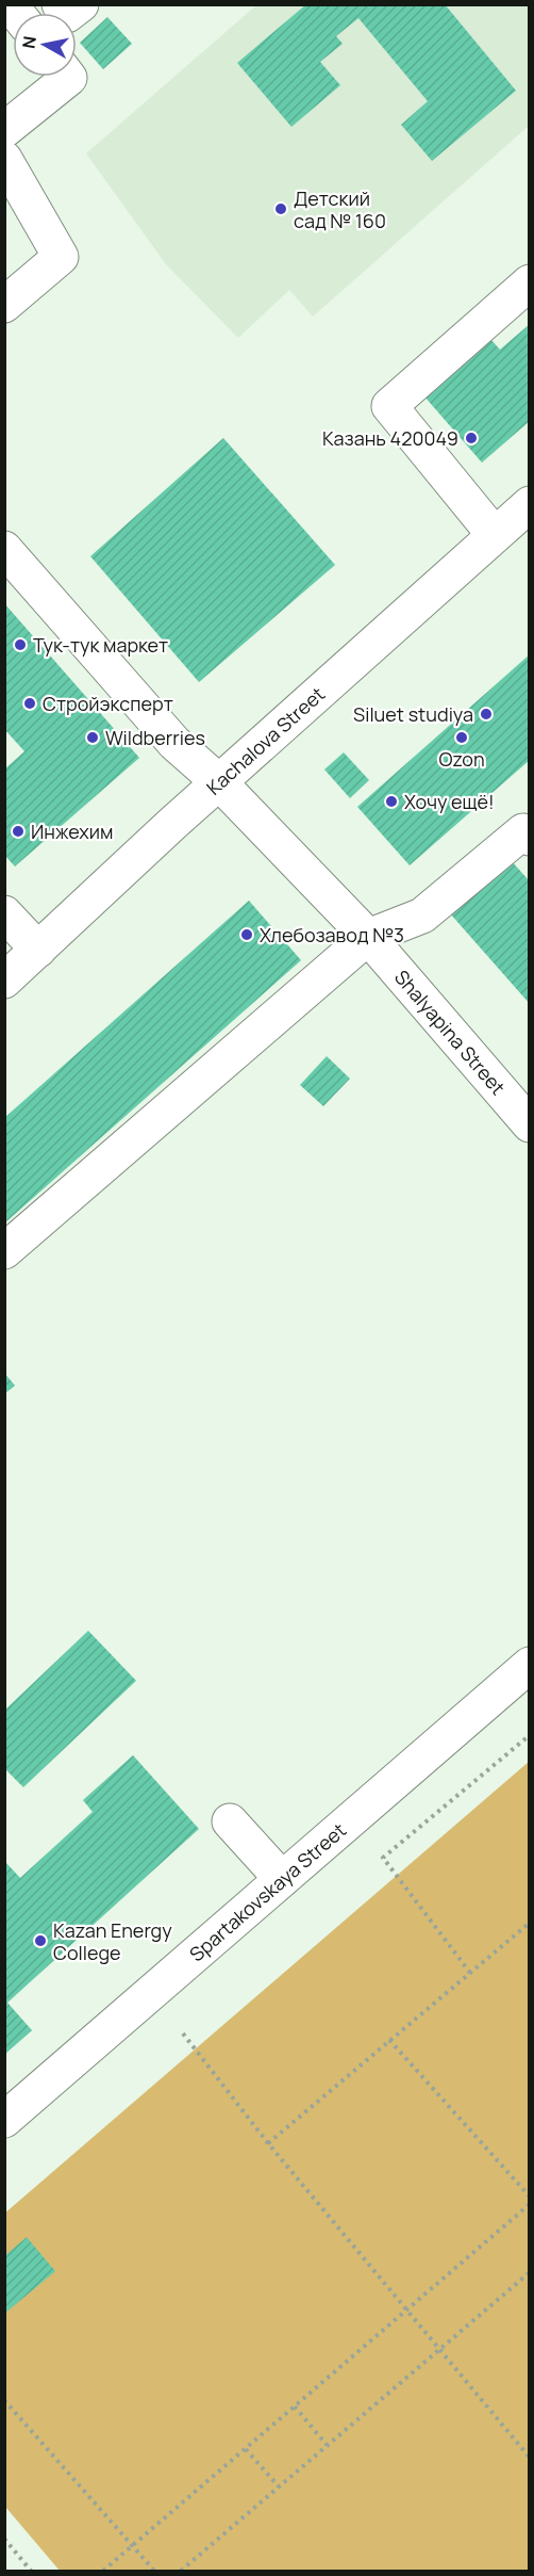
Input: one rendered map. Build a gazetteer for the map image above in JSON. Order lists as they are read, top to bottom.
{
  "streets": {
    "street": ["Kachalova Street", "Shalyapina Street", "Spartakovskaya Street"]
  },
  "crossings": [
    ["Kachalova Street", "Shalyapina Street"]
  ],
  "places": [
    "Детский сад № 160",
    "Казань 420049",
    "Тук-тук маркет",
    "Стройэксперт",
    "Siluet studiya",
    "Wildberries",
    "Ozon",
    "Хочу ещё!",
    "Инжехим",
    "Хлебозавод №3",
    "Kazan Energy College"
  ],
  "north": "left"
}
